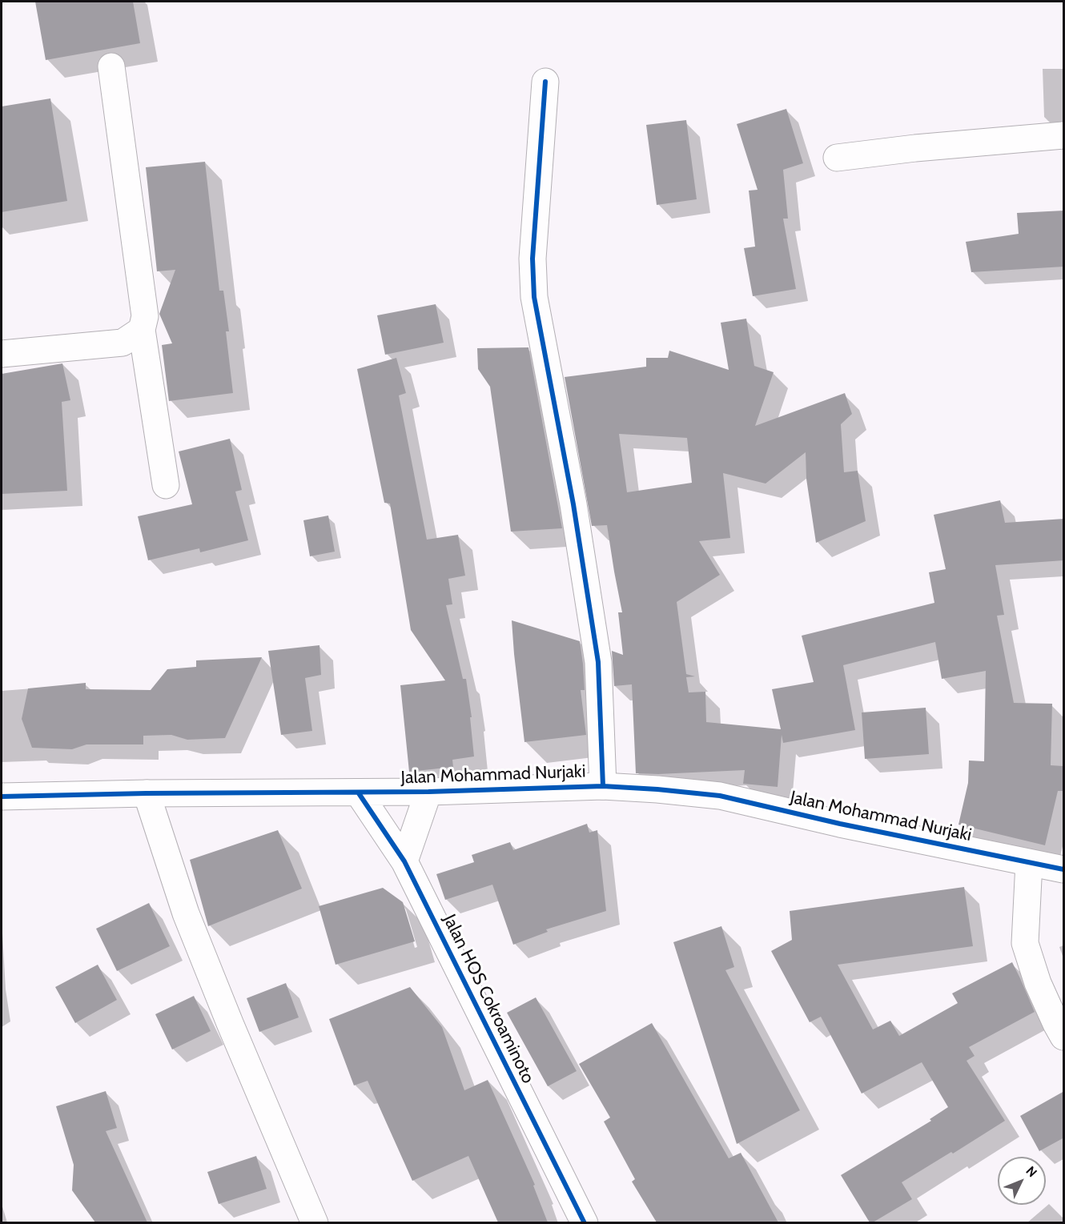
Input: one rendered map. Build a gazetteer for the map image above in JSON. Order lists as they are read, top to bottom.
{
  "streets": {
    "street": ["Jalan Mohammad Nurjaki", "Jalan HOS Cokroaminoto"]
  },
  "crossings": [
    ["Jalan Mohammad Nurjaki", "Jalan HOS Cokroaminoto"]
  ],
  "north": "top right"
}
